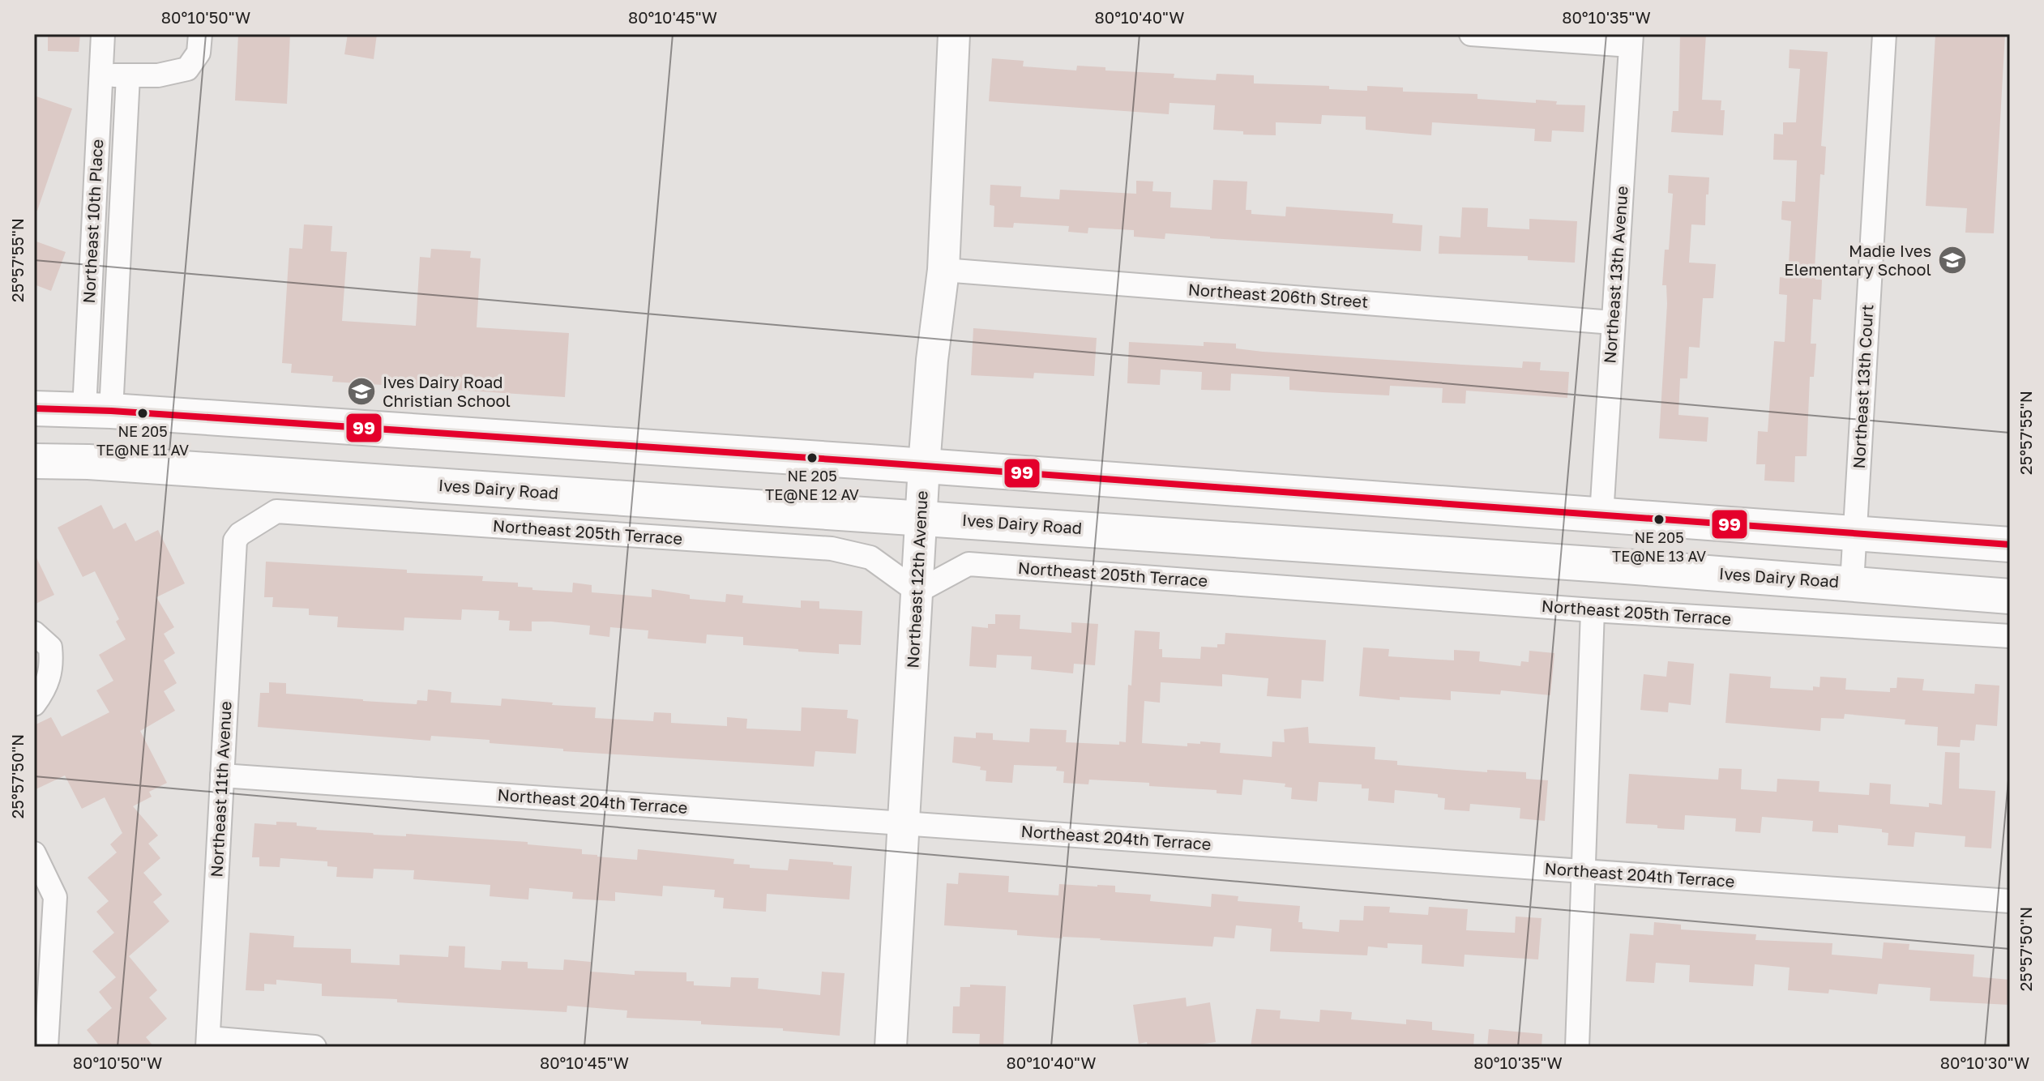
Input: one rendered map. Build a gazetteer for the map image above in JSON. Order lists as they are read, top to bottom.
{
  "streets": {
    "main road": ["Ives Dairy Road"],
    "street": [
      "Northeast 10th Place",
      "Northeast 13th Avenue",
      "Northeast 206th Street",
      "Northeast 13th Court",
      "Northeast 205th Terrace",
      "Northeast 12th Avenue",
      "Northeast 11th Avenue",
      "Northeast 204th Terrace"
    ]
  },
  "crossings": [
    ["Northeast 13th Avenue", "Northeast 206th Street"],
    ["Northeast 206th Street", "Northeast 12th Avenue"],
    ["Northeast 13th Court", "Ives Dairy Road"],
    ["Ives Dairy Road", "Northeast 12th Avenue"],
    ["Northeast 205th Terrace", "Northeast 12th Avenue"],
    ["Northeast 205th Terrace", "Northeast 11th Avenue"],
    ["Northeast 12th Avenue", "Northeast 204th Terrace"],
    ["Northeast 11th Avenue", "Northeast 204th Terrace"]
  ],
  "places": {
    "school or university": ["Madie Ives Elementary School", "Ives Dairy Road Christian School"],
    "other": ["NE 205 TE@NE 11 AV", "NE 205 TE@NE 12 AV", "NE 205 TE@NE 13 AV"]
  },
  "lines": ["transit line 99"],
  "coordinates": [
    "80°10'50\"W",
    "80°10'45\"W",
    "80°10'40\"W",
    "80°10'35\"W",
    "25°57'55\"N",
    "25°57'50\"N",
    "80°10'30\"W"
  ]
}
